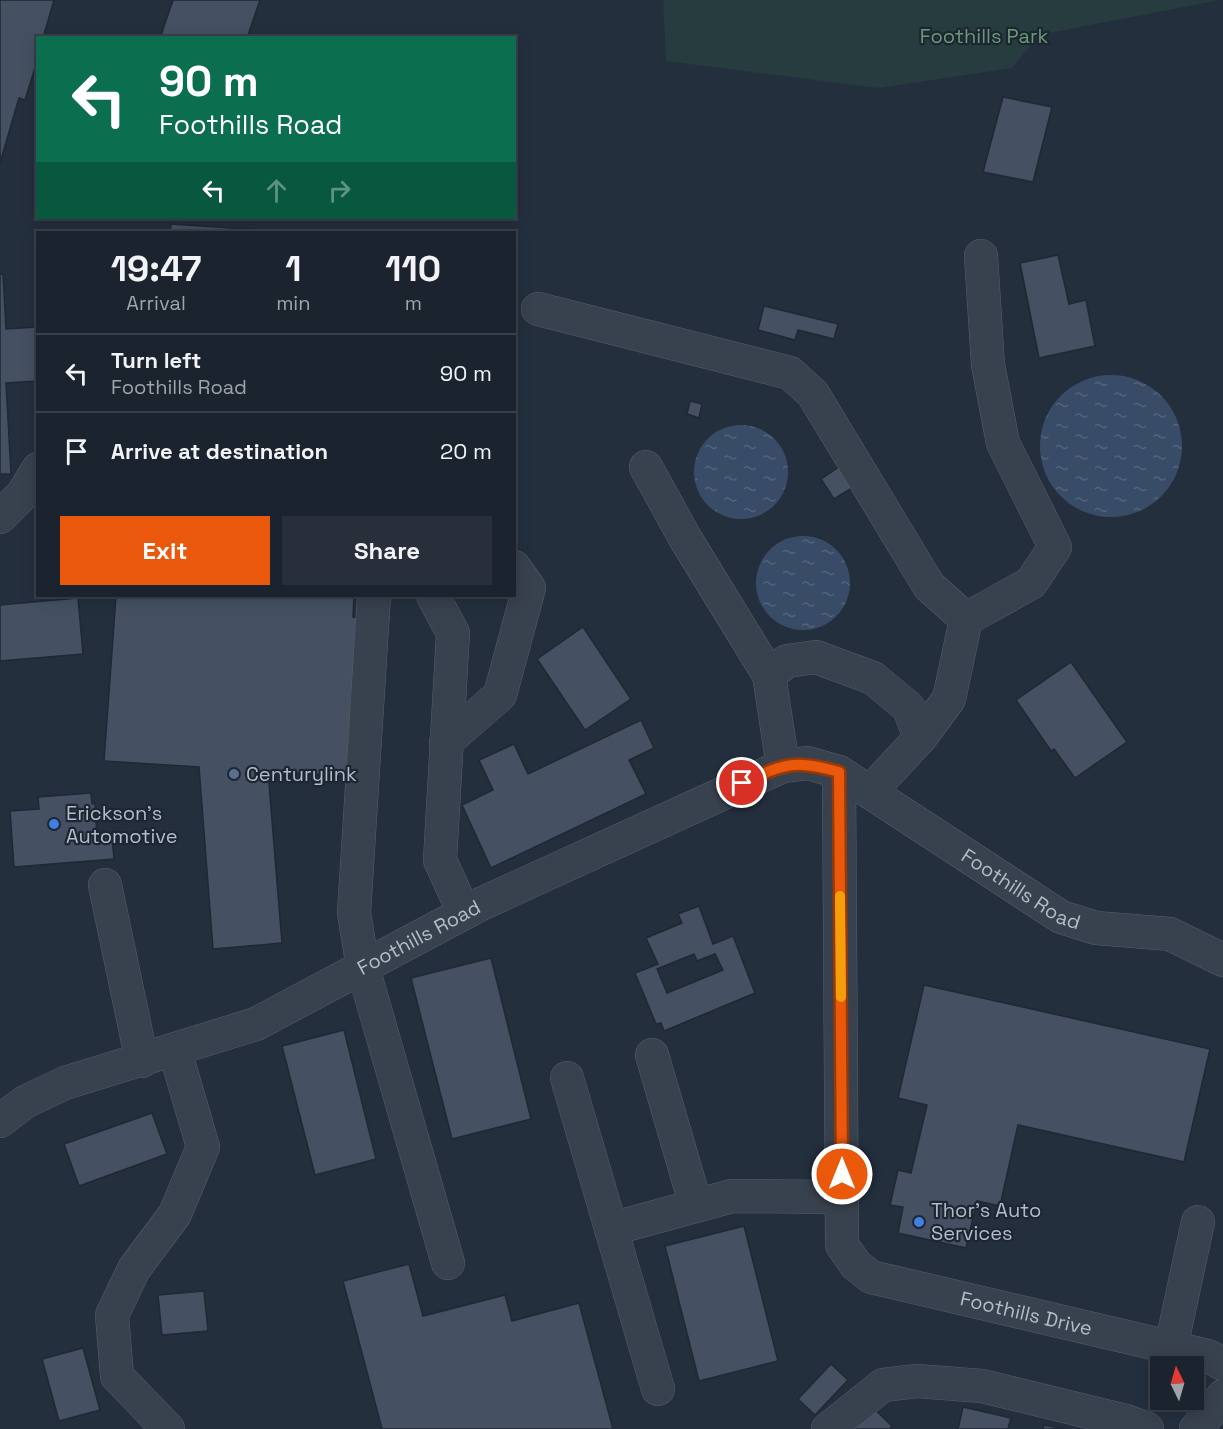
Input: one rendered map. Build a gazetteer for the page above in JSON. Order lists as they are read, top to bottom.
{
  "streets": {
    "street": ["Foothills Road", "Foothills Drive"]
  },
  "parks": ["Foothills Park"],
  "places": ["Centurylink", "Erickson's Automotive", "Thor's Auto Services"],
  "north": "top",
  "page": {
    "turn": ["90 m", "Foothills Road"],
    "eta": [
      "19:47",
      "Arrival",
      "1",
      "min",
      "110",
      "m"
    ],
    "list": [
      {
        "name": "Turn left",
        "note": "Foothills Road",
        "value": "90 m"
      },
      {
        "name": "Arrive at destination",
        "value": "20 m"
      }
    ],
    "buttons": ["Exit", "Share"]
  }
}
